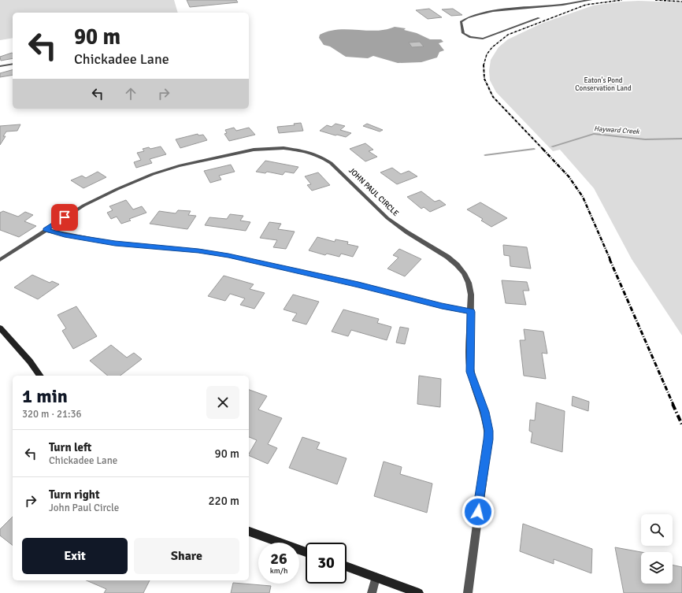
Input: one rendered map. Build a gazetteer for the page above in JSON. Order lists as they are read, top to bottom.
{
  "streets": {
    "street": ["JOHN PAUL CIRCLE"]
  },
  "water": ["Hayward Creek"],
  "parks": ["Eaton's Pond Conservation Land"],
  "page": {
    "turn": ["90 m", "Chickadee Lane"],
    "heading": ["1 min", "320 m · 21:36"],
    "list": [
      {
        "name": "Turn left",
        "note": "Chickadee Lane",
        "value": "90 m"
      },
      {
        "name": "Turn right",
        "note": "John Paul Circle",
        "value": "220 m"
      }
    ],
    "buttons": ["Exit", "Share"],
    "speed": "26 km/h",
    "limit": "30"
  }
}
